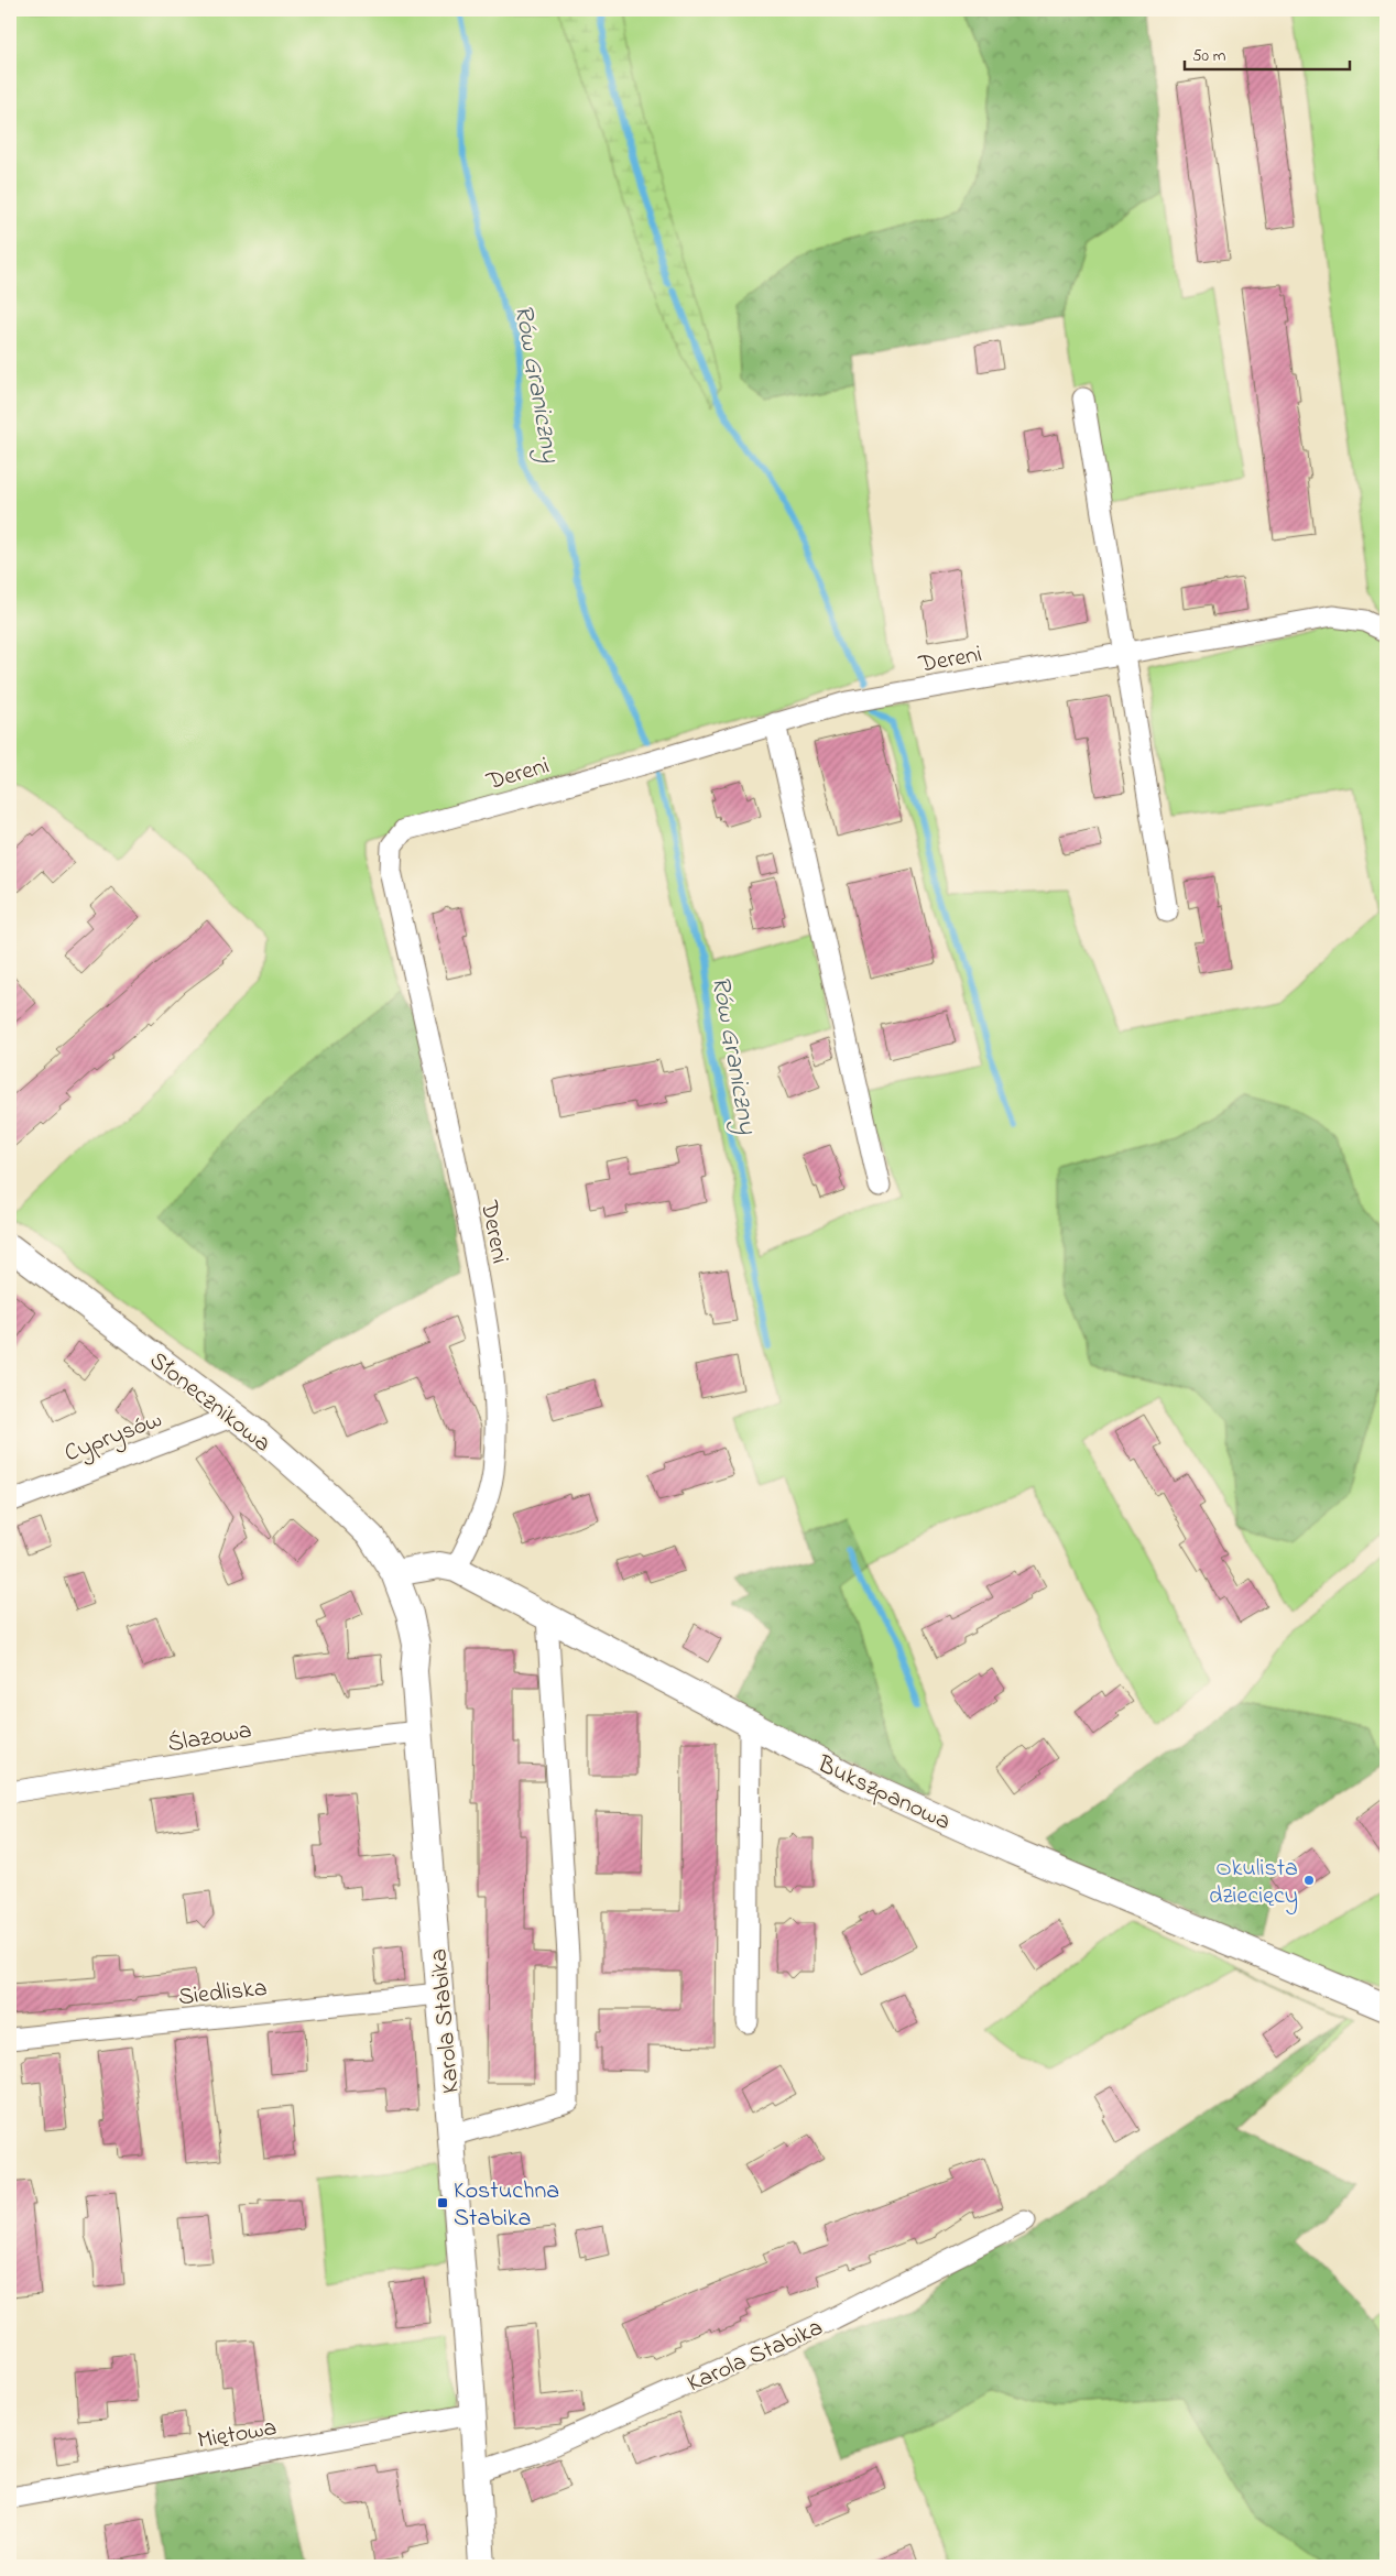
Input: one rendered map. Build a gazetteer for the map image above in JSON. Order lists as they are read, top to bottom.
{
  "streets": {
    "street": [
      "Dereni",
      "Słonecznikowa",
      "Cyprysów",
      "Ślazowa",
      "Bukszpanowa",
      "Siedliska",
      "Karola Stabika",
      "Miętowa"
    ]
  },
  "crossings": [
    ["Dereni", "Bukszpanowa"],
    ["Słonecznikowa", "Cyprysów"],
    ["Słonecznikowa", "Bukszpanowa"],
    ["Słonecznikowa", "Karola Stabika"],
    ["Ślazowa", "Karola Stabika"],
    ["Bukszpanowa", "Karola Stabika"],
    ["Siedliska", "Karola Stabika"],
    ["Karola Stabika", "Miętowa"]
  ],
  "water": ["Rów Graniczny"],
  "places": {
    "other": ["Okulista dziecięcy"],
    "transit": ["Kostuchna Stabika"]
  },
  "scale_bar": "50 m"
}
